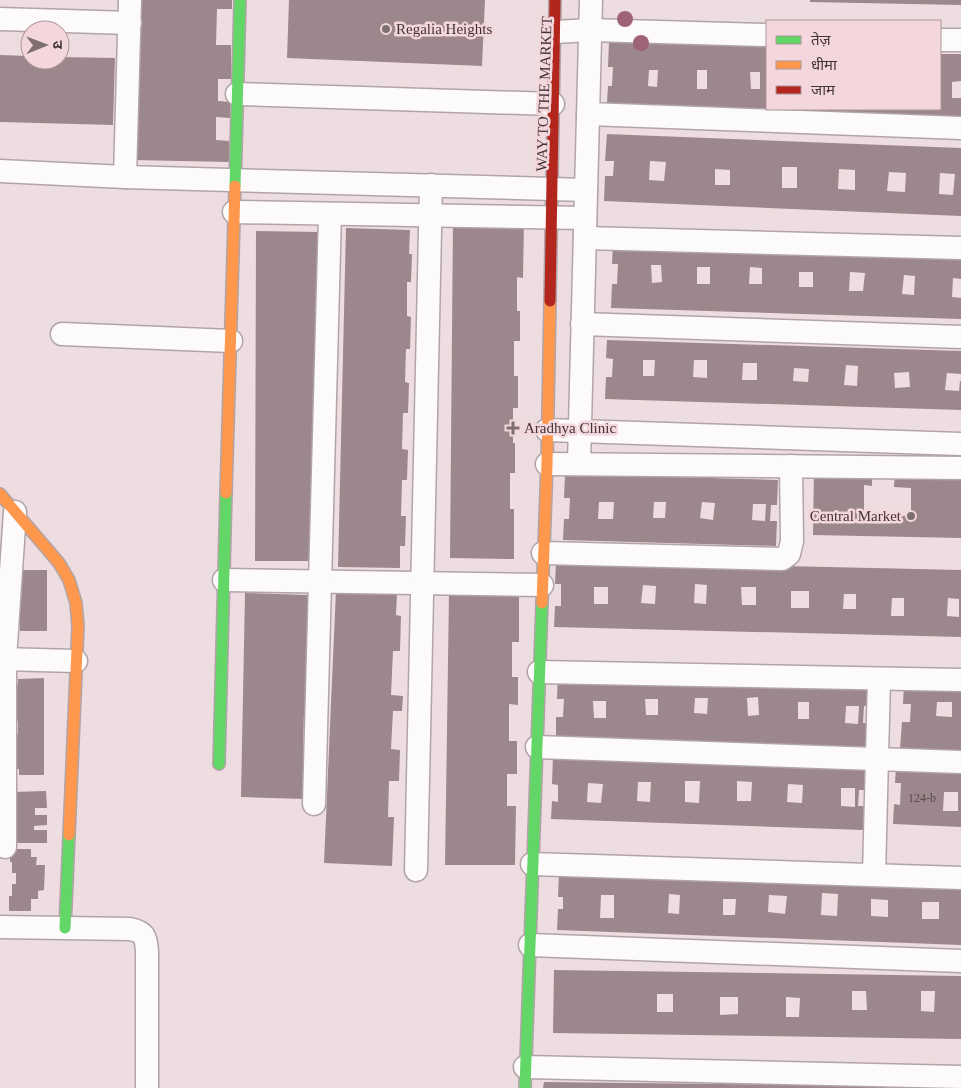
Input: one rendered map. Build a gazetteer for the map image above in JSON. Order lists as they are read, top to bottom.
{
  "streets": {
    "street": ["WAY TO THE MARKET"]
  },
  "places": {
    "other": ["Regalia Heights", "Central Market"],
    "health": ["Aradhya Clinic"]
  },
  "house_numbers": ["124-b"],
  "legend": ["तेज़", "धीमा", "जाम"],
  "north": "right"
}
